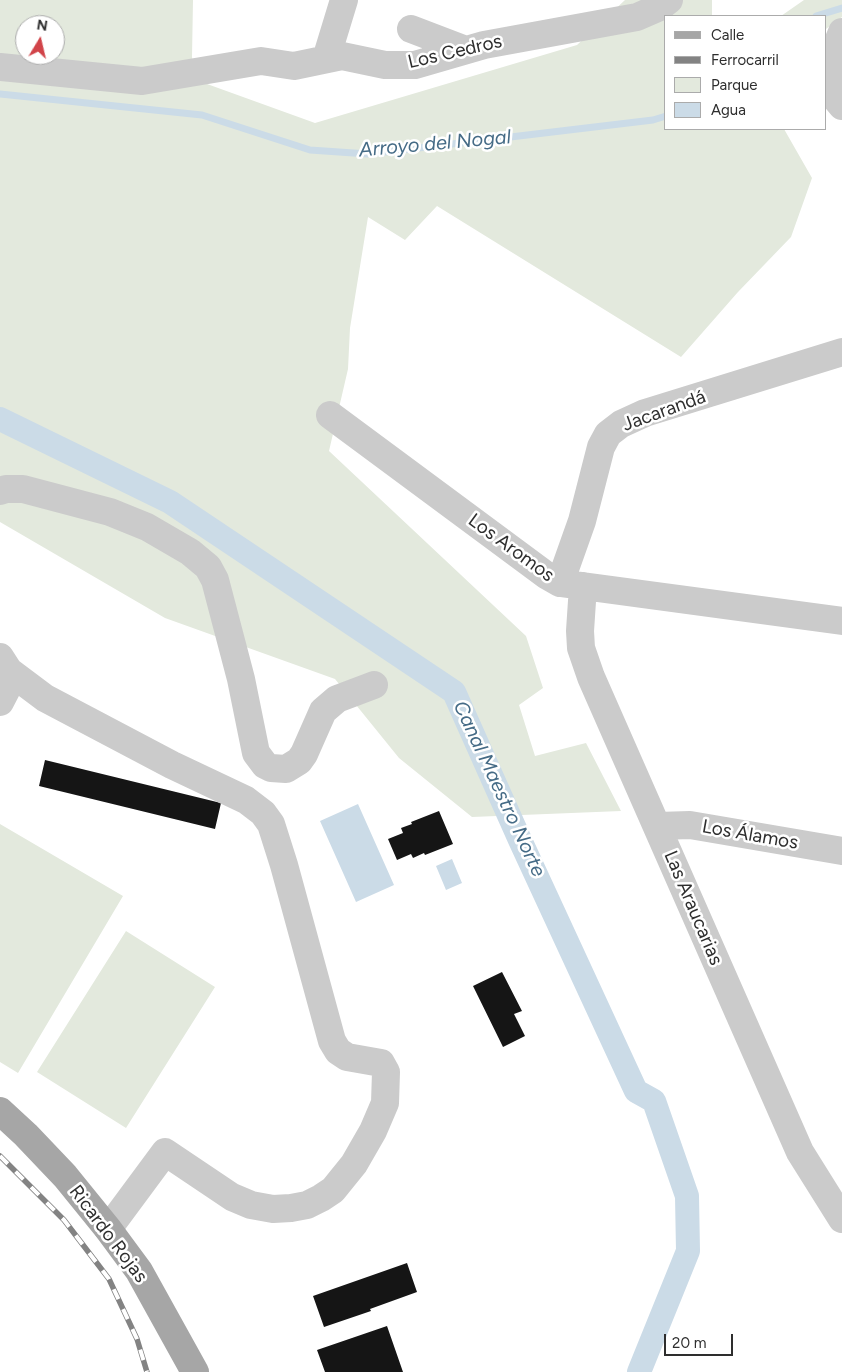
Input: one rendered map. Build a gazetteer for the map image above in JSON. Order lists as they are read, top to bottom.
{
  "streets": {
    "main road": ["Ricardo Rojas"],
    "street": [
      "Los Cedros",
      "Jacarandá",
      "Los Aromos",
      "Los Álamos",
      "Las Araucarias"
    ]
  },
  "crossings": [
    ["Jacarandá", "Los Aromos"],
    ["Jacarandá", "Las Araucarias"],
    ["Los Aromos", "Las Araucarias"],
    ["Los Álamos", "Las Araucarias"]
  ],
  "water": ["Arroyo del Nogal", "Canal Maestro Norte"],
  "legend": [
    "Calle",
    "Ferrocarril",
    "Parque",
    "Agua"
  ],
  "scale_bar": "20 m",
  "north": "top"
}
